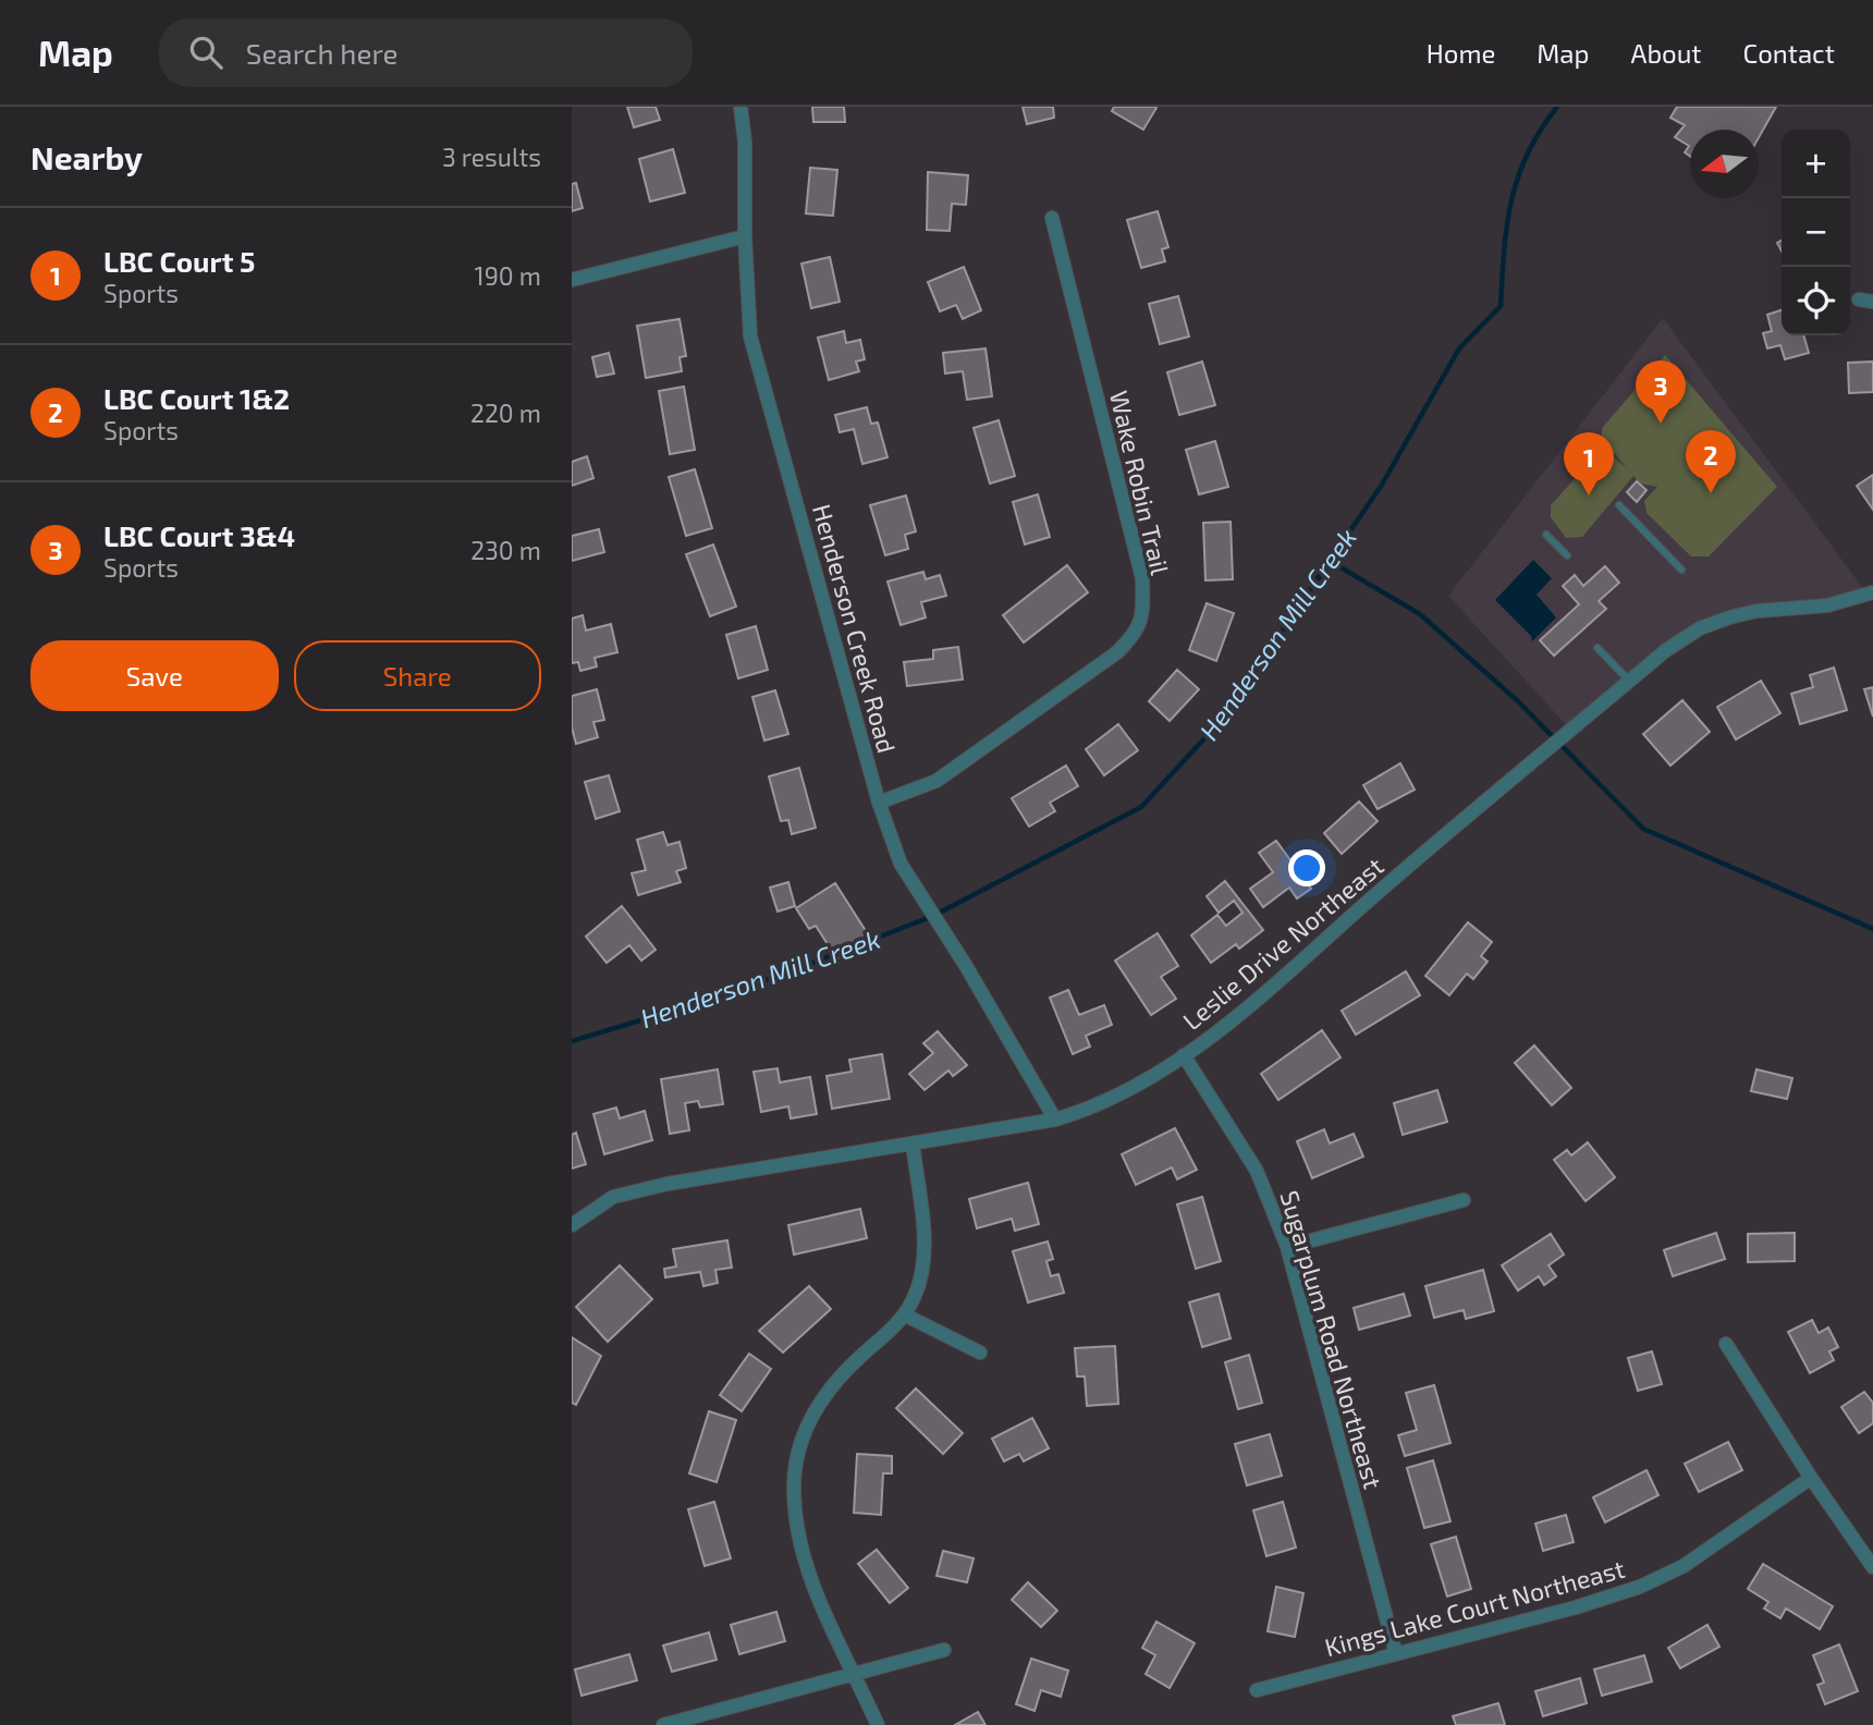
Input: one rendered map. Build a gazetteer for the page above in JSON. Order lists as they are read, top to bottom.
{
  "streets": {
    "street": [
      "Wake Robin Trail",
      "Henderson Creek Road",
      "Leslie Drive Northeast",
      "Sugarplum Road Northeast",
      "Kings Lake Court Northeast"
    ]
  },
  "crossings": [
    ["Wake Robin Trail", "Henderson Creek Road"],
    ["Henderson Creek Road", "Leslie Drive Northeast"],
    ["Leslie Drive Northeast", "Sugarplum Road Northeast"],
    ["Sugarplum Road Northeast", "Kings Lake Court Northeast"]
  ],
  "water": ["Henderson Mill Creek"],
  "north": "left",
  "page": {
    "header": "Map",
    "search": "Search here",
    "nav": [
      "Home",
      "Map",
      "About",
      "Contact"
    ],
    "heading": ["Nearby", "3 results"],
    "map_buttons": ["+", "−"],
    "list": [
      {
        "mark": "1",
        "name": "LBC Court 5",
        "note": "Sports",
        "value": "190 m"
      },
      {
        "mark": "2",
        "name": "LBC Court 1&2",
        "note": "Sports",
        "value": "220 m"
      },
      {
        "mark": "3",
        "name": "LBC Court 3&4",
        "note": "Sports",
        "value": "230 m"
      }
    ],
    "pins": ["3", "2", "1"],
    "buttons": ["Save", "Share"]
  }
}
